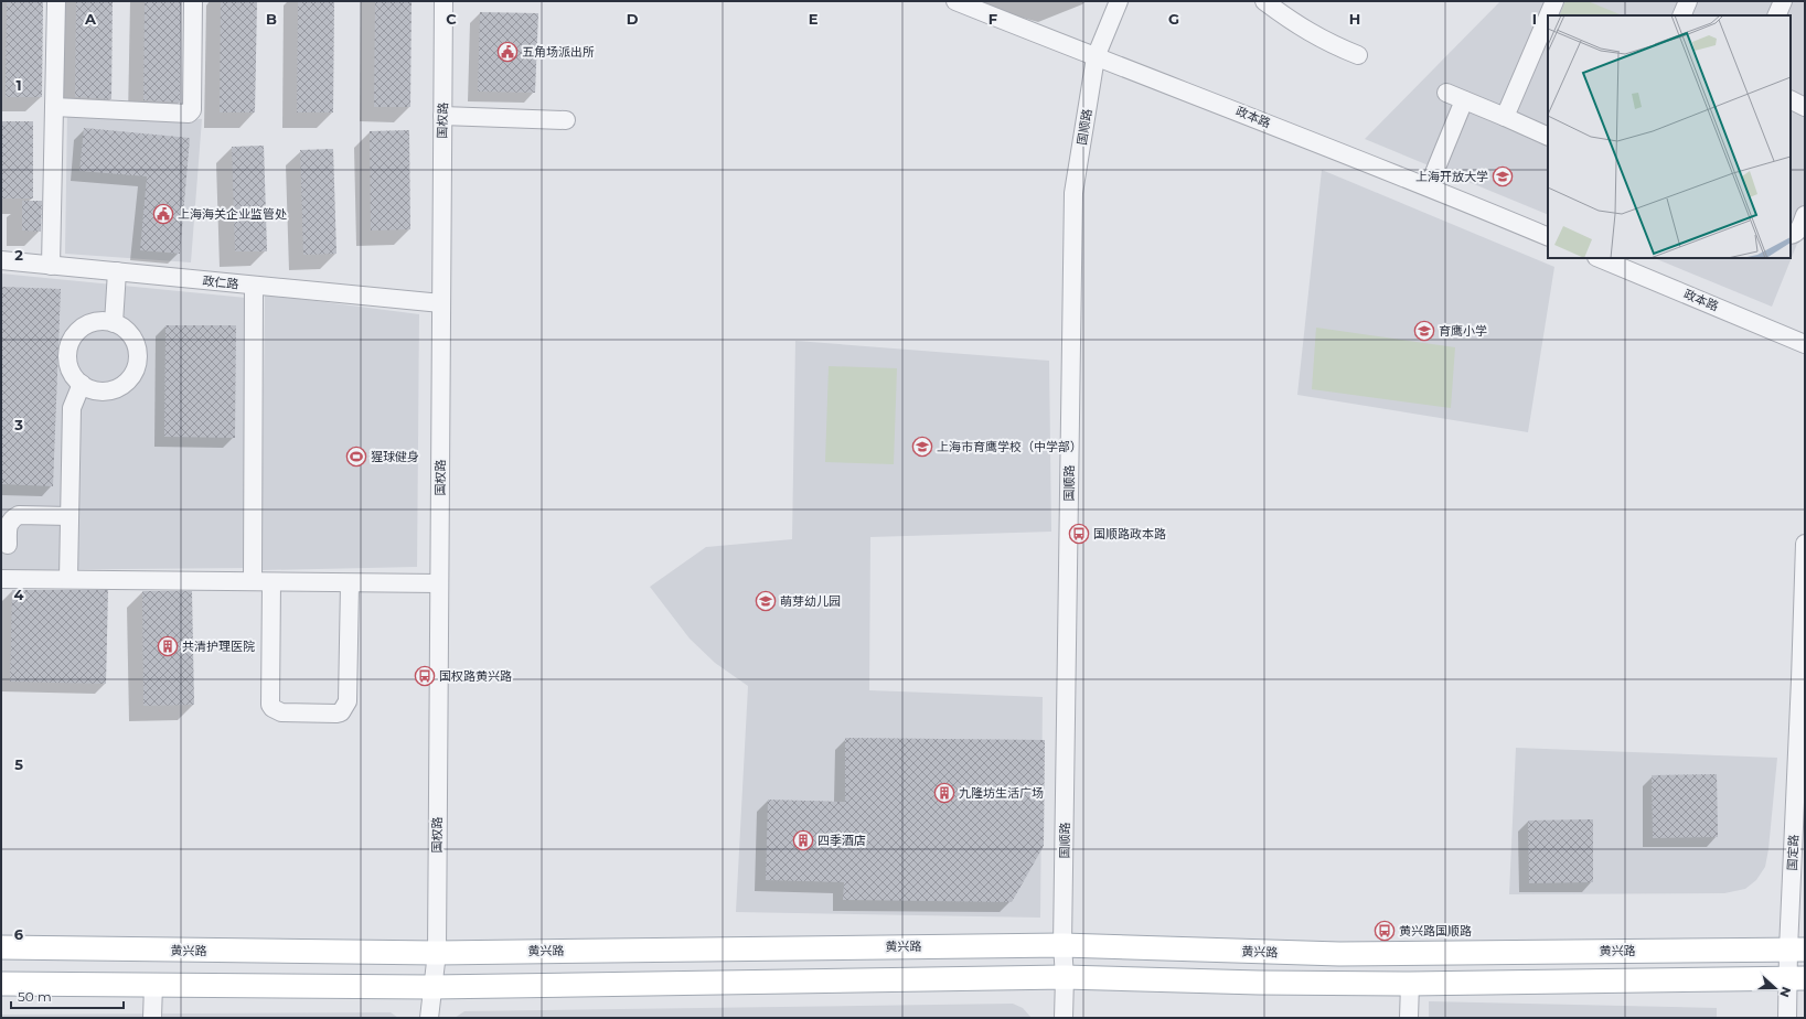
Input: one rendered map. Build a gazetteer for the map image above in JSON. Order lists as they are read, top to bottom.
{
  "streets": {
    "main road": ["黄兴路"],
    "street": [
      "政本路",
      "国权路",
      "国顺路",
      "政仁路",
      "国定路"
    ]
  },
  "crossings": [
    ["政本路", "国顺路"],
    ["国权路", "政仁路"],
    ["国权路", "黄兴路"],
    ["国顺路", "黄兴路"],
    ["国定路", "黄兴路"]
  ],
  "places": {
    "public building": ["五角场派出所", "上海海关企业监管处"],
    "school or university": [
      "上海开放大学",
      "育鹰小学",
      "上海市育鹰学校（中学部）",
      "萌芽幼儿园"
    ],
    "sports": ["猩球健身"],
    "bus stop": ["国顺路政本路", "国权路黄兴路", "黄兴路国顺路"],
    "building": ["共清护理医院", "九隆坊生活广场", "四季酒店"]
  },
  "scale_bar": "50 m",
  "north": "right",
  "grid": {
    "columns": [
      "A",
      "B",
      "C",
      "D",
      "E",
      "F",
      "G",
      "H",
      "I"
    ],
    "rows": [
      "1",
      "2",
      "3",
      "4",
      "5",
      "6"
    ]
  }
}
